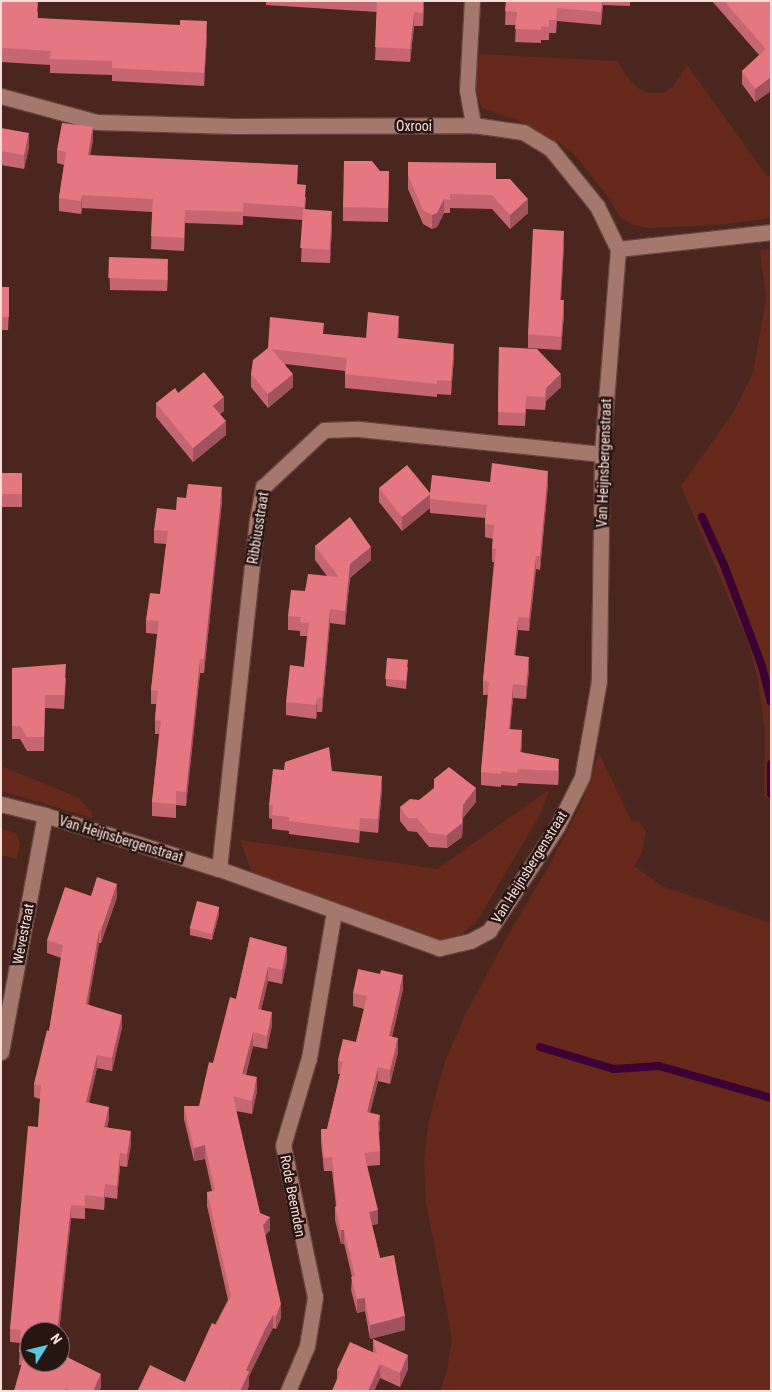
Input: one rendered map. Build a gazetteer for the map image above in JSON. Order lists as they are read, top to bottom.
{
  "streets": {
    "street": [
      "Oxrooi",
      "Van Heijnsbergenstraat",
      "Ribbiusstraat",
      "Wevestraat",
      "Rode Beemden"
    ]
  },
  "crossings": [
    ["Oxrooi", "Van Heijnsbergenstraat"],
    ["Van Heijnsbergenstraat", "Ribbiusstraat"],
    ["Van Heijnsbergenstraat", "Wevestraat"],
    ["Van Heijnsbergenstraat", "Rode Beemden"]
  ],
  "north": "top right"
}
